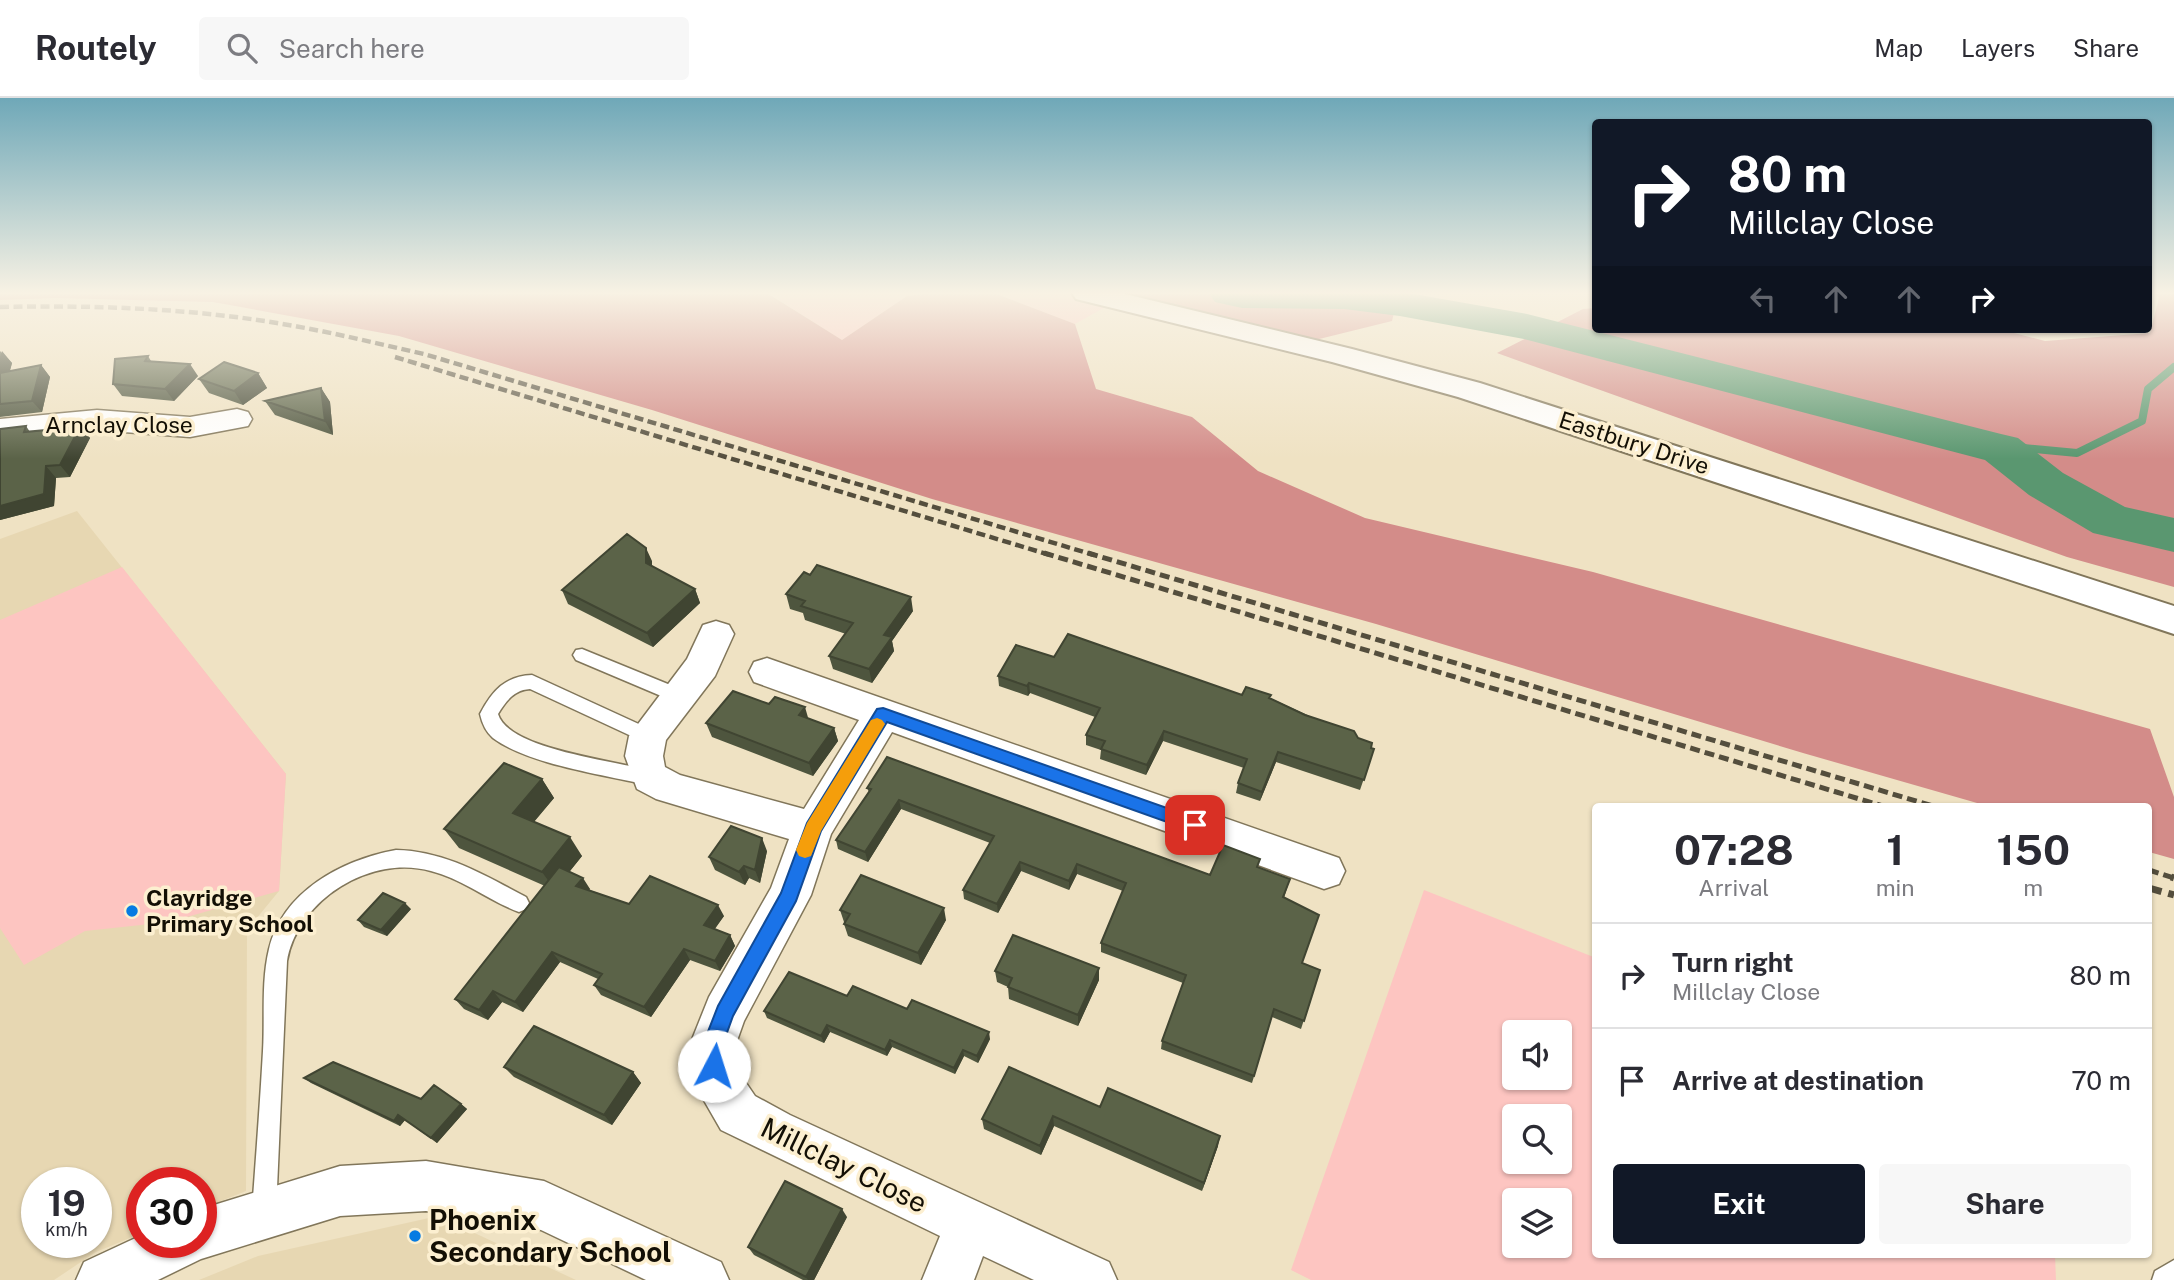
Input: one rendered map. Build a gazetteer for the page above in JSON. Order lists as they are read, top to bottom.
{
  "streets": {
    "street": ["Arnclay Close", "Eastbury Drive", "Millclay Close"]
  },
  "places": ["Clayridge Primary School", "Phoenix Secondary School"],
  "page": {
    "header": "Routely",
    "search": "Search here",
    "nav": ["Map", "Layers", "Share"],
    "turn": ["80 m", "Millclay Close"],
    "eta": [
      "07:28",
      "Arrival",
      "1",
      "min",
      "150",
      "m"
    ],
    "list": [
      {
        "name": "Turn right",
        "note": "Millclay Close",
        "value": "80 m"
      },
      {
        "name": "Arrive at destination",
        "value": "70 m"
      }
    ],
    "buttons": ["Exit", "Share"],
    "speed": "19 km/h",
    "limit": "30"
  }
}
